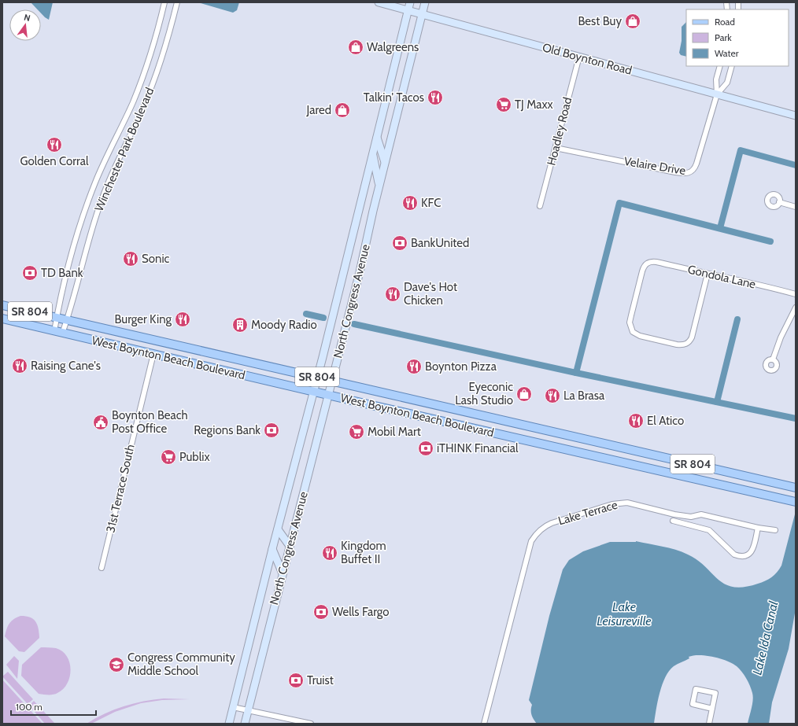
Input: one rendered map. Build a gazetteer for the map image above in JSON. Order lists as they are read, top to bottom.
{
  "streets": {
    "main road": [
      "Old Boynton Road",
      "North Congress Avenue",
      "SR 804",
      "West Boynton Beach Boulevard"
    ],
    "street": [
      "Hoadley Road",
      "Winchester Park Boulevard",
      "Velaire Drive",
      "Gondola Lane",
      "31st Terrace South",
      "Lake Terrace"
    ]
  },
  "crossings": [
    ["Old Boynton Road", "Hoadley Road"],
    ["Old Boynton Road", "Velaire Drive"],
    ["Old Boynton Road", "North Congress Avenue"],
    ["Hoadley Road", "Velaire Drive"],
    ["Winchester Park Boulevard", "West Boynton Beach Boulevard"],
    ["North Congress Avenue", "West Boynton Beach Boulevard"],
    ["West Boynton Beach Boulevard", "31st Terrace South"]
  ],
  "water": ["Lake Leisureville", "Lake Ida Canal"],
  "places": {
    "shop": [
      "Best Buy",
      "Walgreens",
      "Jared",
      "Eyeconic Lash Studio"
    ],
    "restaurant": [
      "Talkin' Tacos",
      "Golden Corral",
      "KFC",
      "Sonic",
      "Dave's Hot Chicken",
      "Burger King",
      "Raising Cane's",
      "Boynton Pizza",
      "La Brasa",
      "El Atico",
      "Kingdom Buffet II"
    ],
    "supermarket": ["TJ Maxx", "Mobil Mart", "Publix"],
    "bank": [
      "BankUnited",
      "TD Bank",
      "Regions Bank",
      "iTHINK Financial",
      "Wells Fargo",
      "Truist"
    ],
    "building": ["Moody Radio"],
    "public building": ["Boynton Beach Post Office"],
    "school or university": ["Congress Community Middle School"]
  },
  "legend": ["Road", "Park", "Water"],
  "scale_bar": "100 m",
  "north": "top"
}
